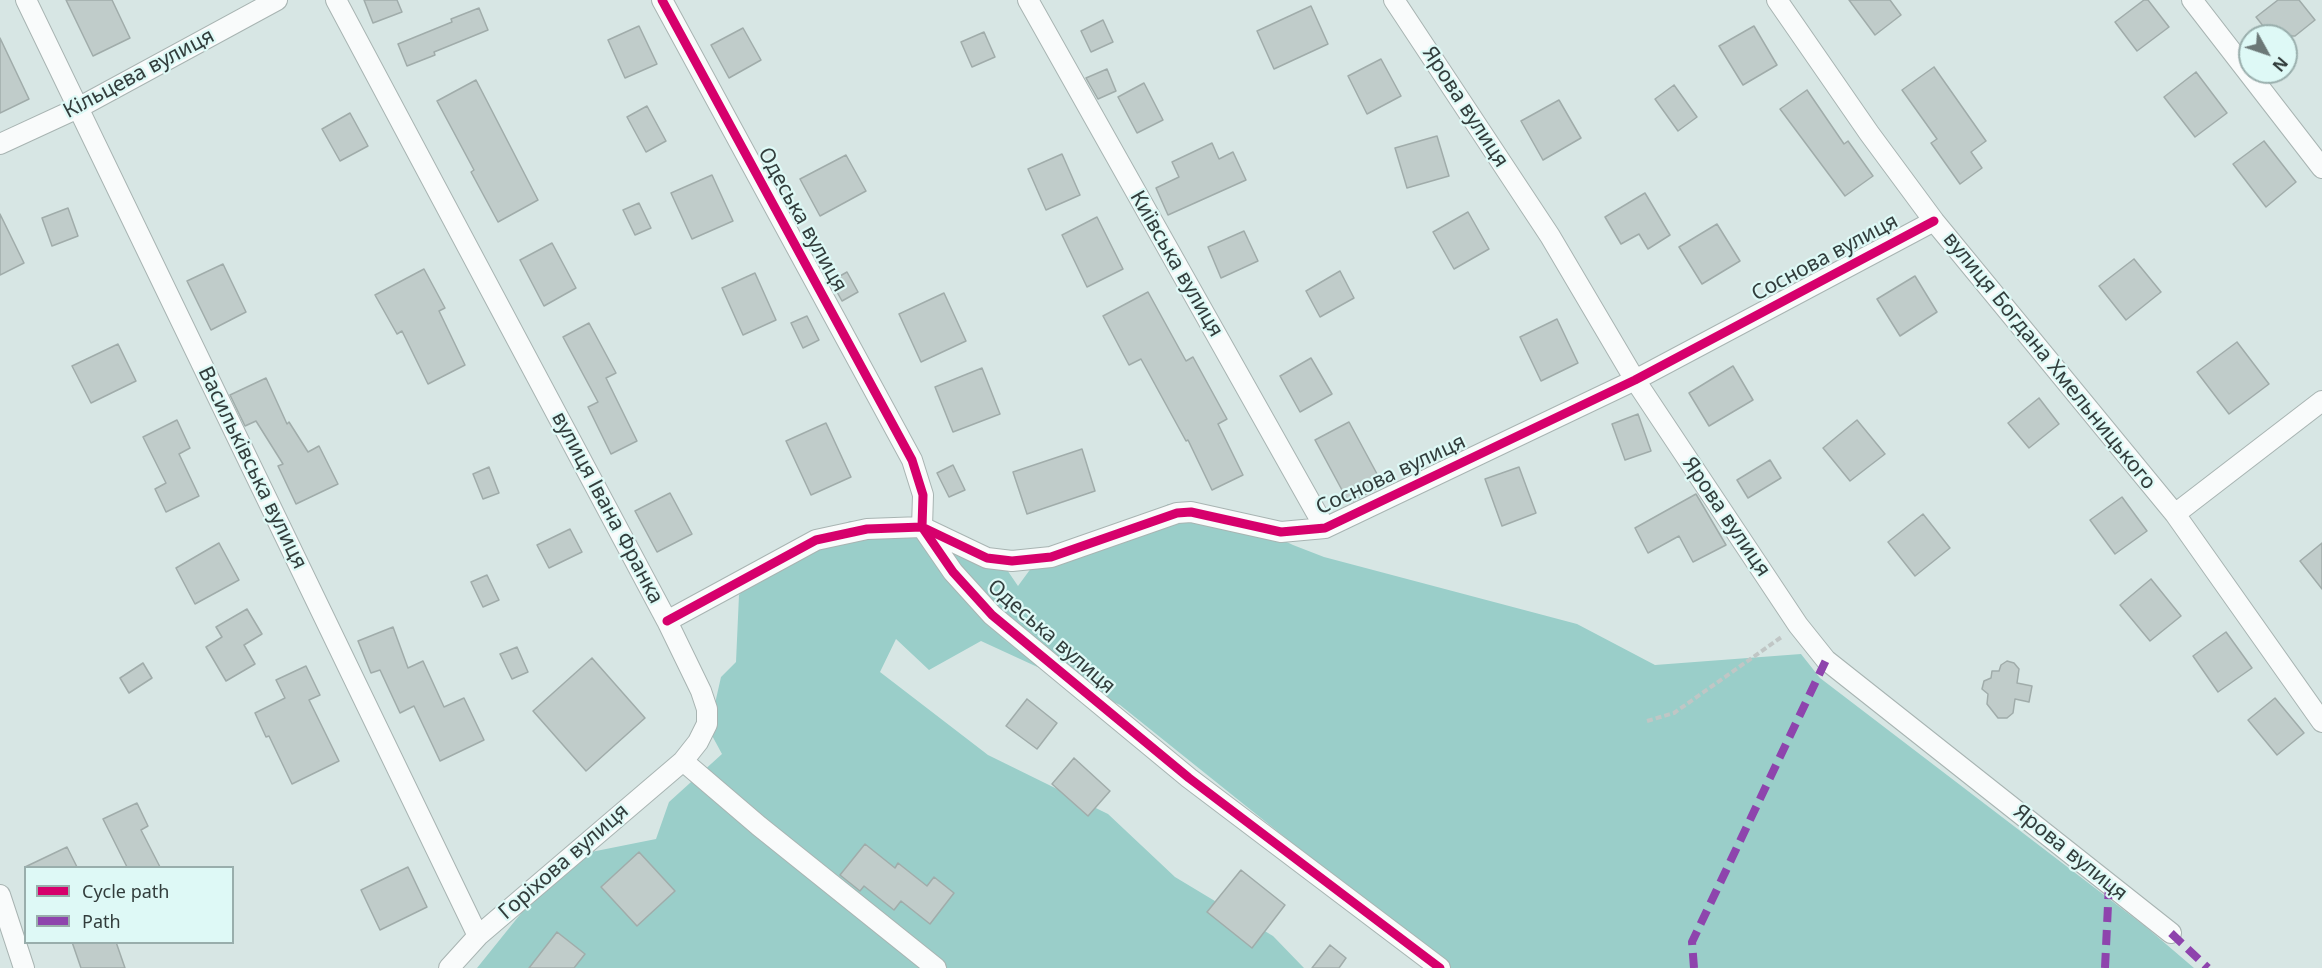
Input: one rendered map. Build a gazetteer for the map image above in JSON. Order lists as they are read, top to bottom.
{
  "streets": {
    "street": [
      "Кільцева вулиця",
      "Ярова вулиця",
      "Одеська вулиця",
      "Соснова вулиця",
      "Київська вулиця",
      "вулиця Богдана Хмельницького",
      "Васильківська вулиця",
      "вулиця Івана Франка",
      "Горіхова вулиця"
    ]
  },
  "crossings": [
    ["Кільцева вулиця", "Васильківська вулиця"],
    ["Ярова вулиця", "Соснова вулиця"],
    ["Одеська вулиця", "Соснова вулиця"],
    ["Соснова вулиця", "Київська вулиця"],
    ["Соснова вулиця", "вулиця Богдана Хмельницького"],
    ["Соснова вулиця", "вулиця Івана Франка"],
    ["Васильківська вулиця", "Горіхова вулиця"],
    ["вулиця Івана Франка", "Горіхова вулиця"]
  ],
  "legend": ["Cycle path", "Path"],
  "north": "bottom right"
}
